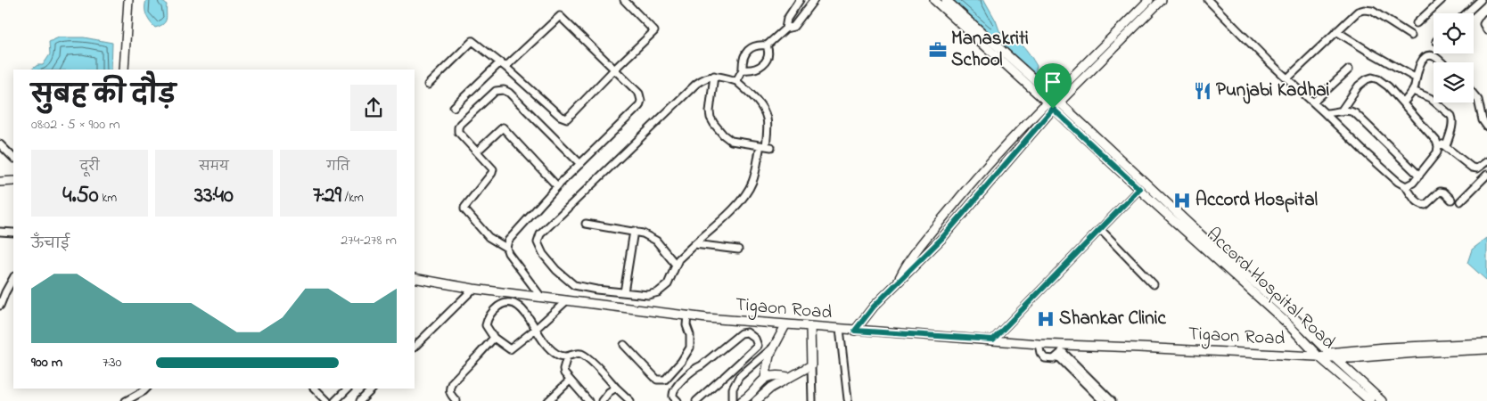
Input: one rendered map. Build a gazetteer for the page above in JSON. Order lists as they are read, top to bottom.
{
  "streets": {
    "street": ["Accord Hospital Road", "Tigaon Road"]
  },
  "crossings": [
    ["Accord Hospital Road", "Tigaon Road"]
  ],
  "places": {
    "office": ["Manaskriti School"],
    "restaurant": ["Punjabi Kadhai"],
    "hospital": ["Accord Hospital", "Shankar Clinic"]
  },
  "page": {
    "heading": ["सुबह की दौड़", "08:02 · 5 × 900 m"],
    "stats": [
      ["दूरी", "4.50 km"],
      ["समय", "33:40"],
      ["गति", "7:29 /km"]
    ],
    "chart": ["ऊँचाई", "274–278 m"],
    "list": [
      {
        "name": "900 m",
        "note": "7:30"
      }
    ]
  }
}
